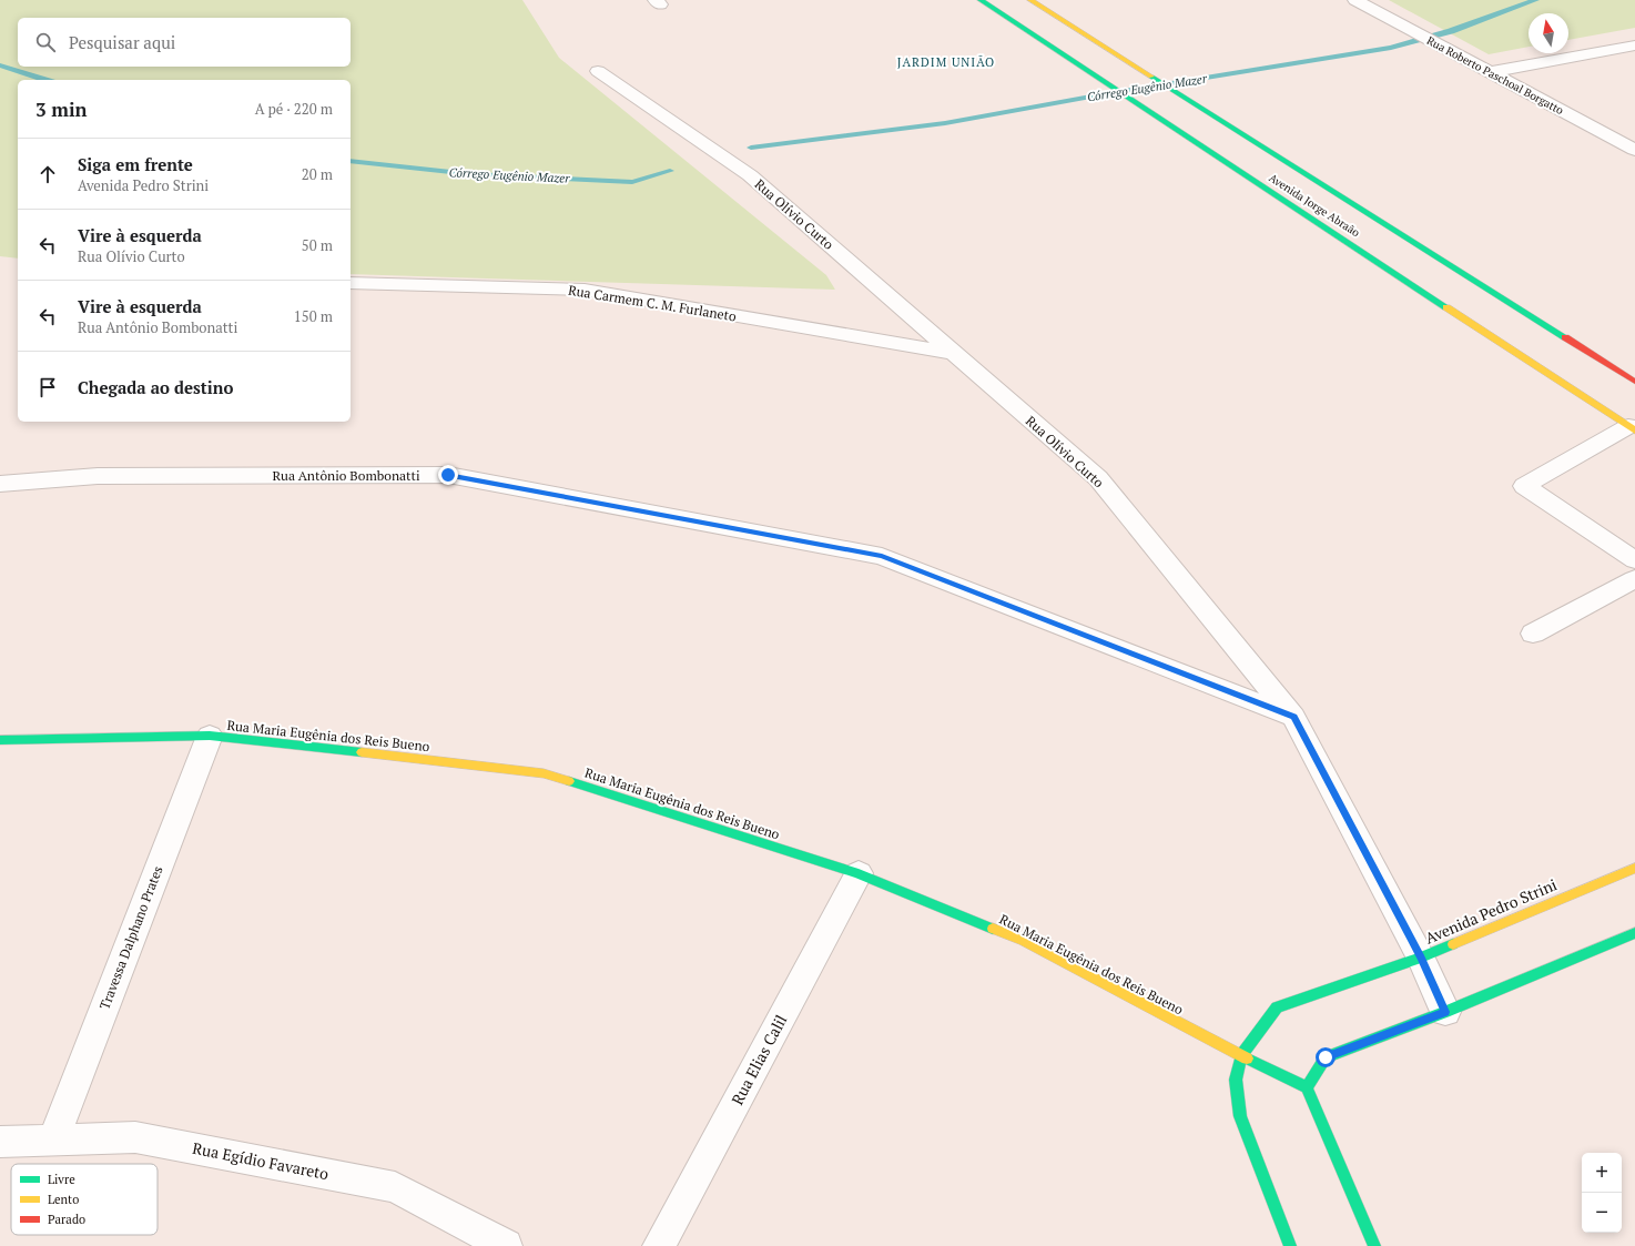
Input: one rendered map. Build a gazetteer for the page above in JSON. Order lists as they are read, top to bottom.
{
  "streets": {
    "street": [
      "Rua Roberto Paschoal Borgatto",
      "Avenida Jorge Abraão",
      "Rua Olívio Curto",
      "Rua Carmem C. M. Furlaneto",
      "Rua Antônio Bombonatti",
      "Rua Maria Eugênia dos Reis Bueno",
      "Avenida Pedro Strini",
      "Travessa Dalphano Prates",
      "Rua Elias Calil",
      "Rua Egídio Favareto"
    ]
  },
  "crossings": [
    ["Rua Olívio Curto", "Rua Carmem C. M. Furlaneto"],
    ["Rua Olívio Curto", "Rua Antônio Bombonatti"],
    ["Rua Olívio Curto", "Avenida Pedro Strini"],
    ["Rua Maria Eugênia dos Reis Bueno", "Avenida Pedro Strini"],
    ["Rua Maria Eugênia dos Reis Bueno", "Travessa Dalphano Prates"],
    ["Rua Maria Eugênia dos Reis Bueno", "Rua Elias Calil"],
    ["Travessa Dalphano Prates", "Rua Egídio Favareto"]
  ],
  "districts": ["JARDIM UNIÃO"],
  "water": ["Córrego Eugênio Mazer"],
  "legend": ["Livre", "Lento", "Parado"],
  "north": "top",
  "page": {
    "search": "Pesquisar aqui",
    "heading": ["3 min", "A pé · 220 m"],
    "list": [
      ["Siga em frente", "Avenida Pedro Strini", "20 m"],
      ["Vire à esquerda", "Rua Olívio Curto", "50 m"],
      ["Vire à esquerda", "Rua Antônio Bombonatti", "150 m"],
      "Chegada ao destino"
    ],
    "map_buttons": ["+", "−"]
  }
}
